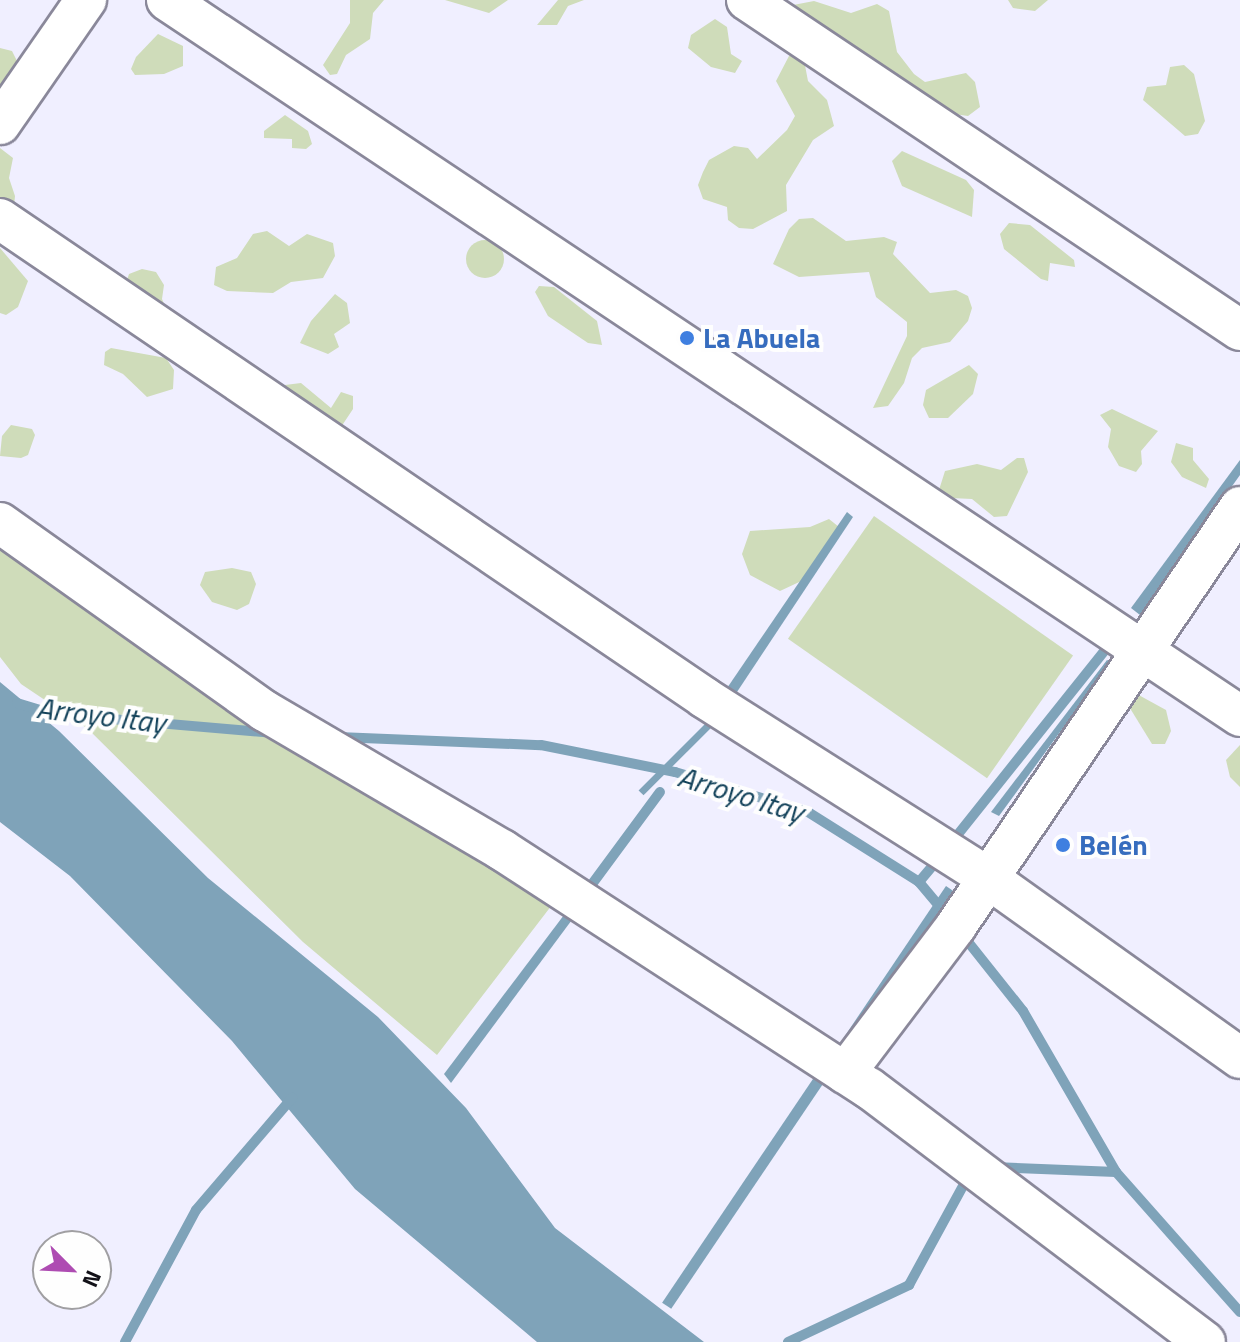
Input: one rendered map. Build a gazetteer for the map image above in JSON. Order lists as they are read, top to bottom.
{
  "water": ["Arroyo Itay"],
  "places": ["La Abuela", "Belén"],
  "north": "bottom right"
}
